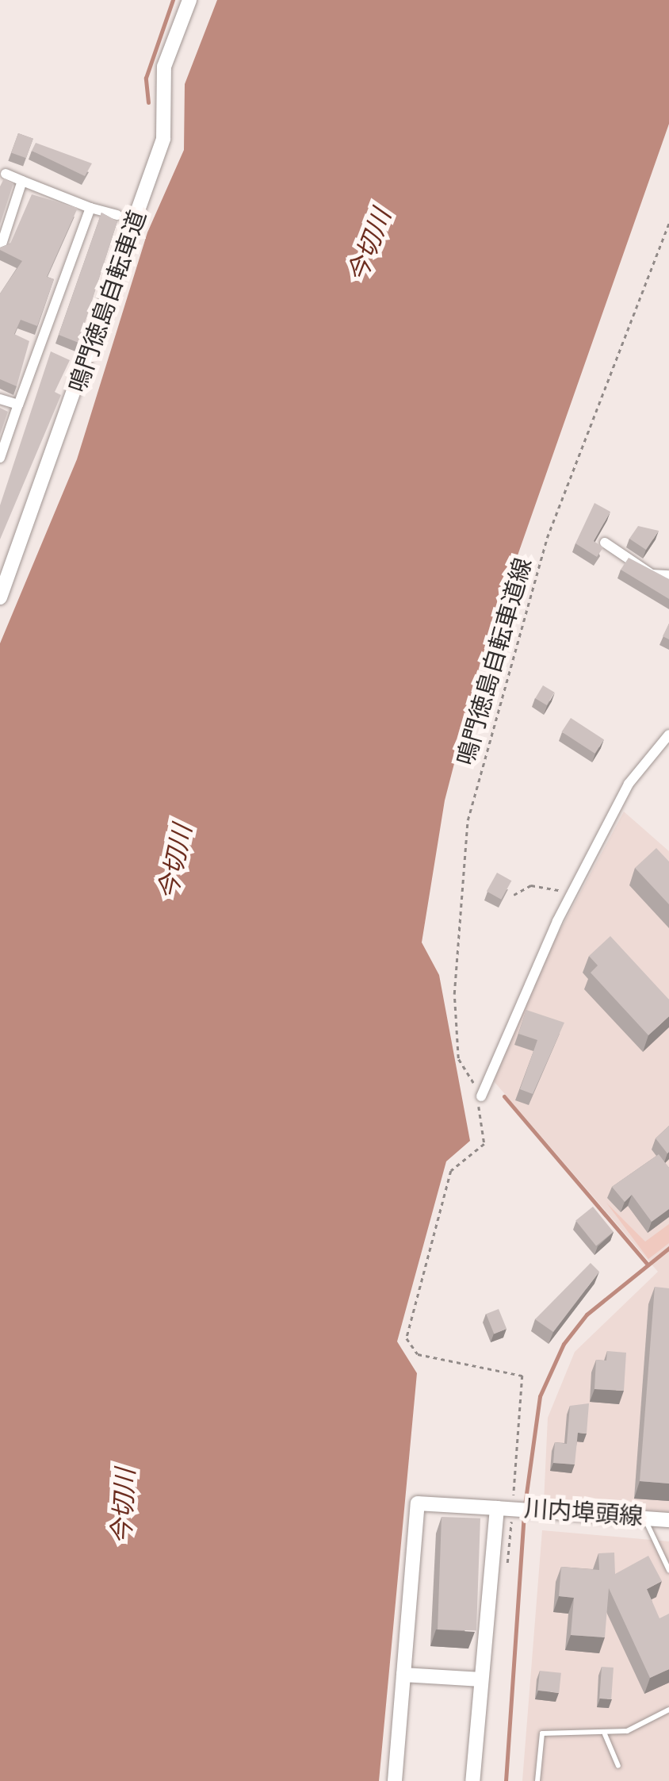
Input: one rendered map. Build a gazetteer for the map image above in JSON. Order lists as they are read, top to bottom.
{
  "streets": {
    "main road": ["鳴門徳島自転車道", "川内埠頭線"],
    "path": ["鳴門徳島自転車道線"]
  },
  "water": ["今切川"]
}
